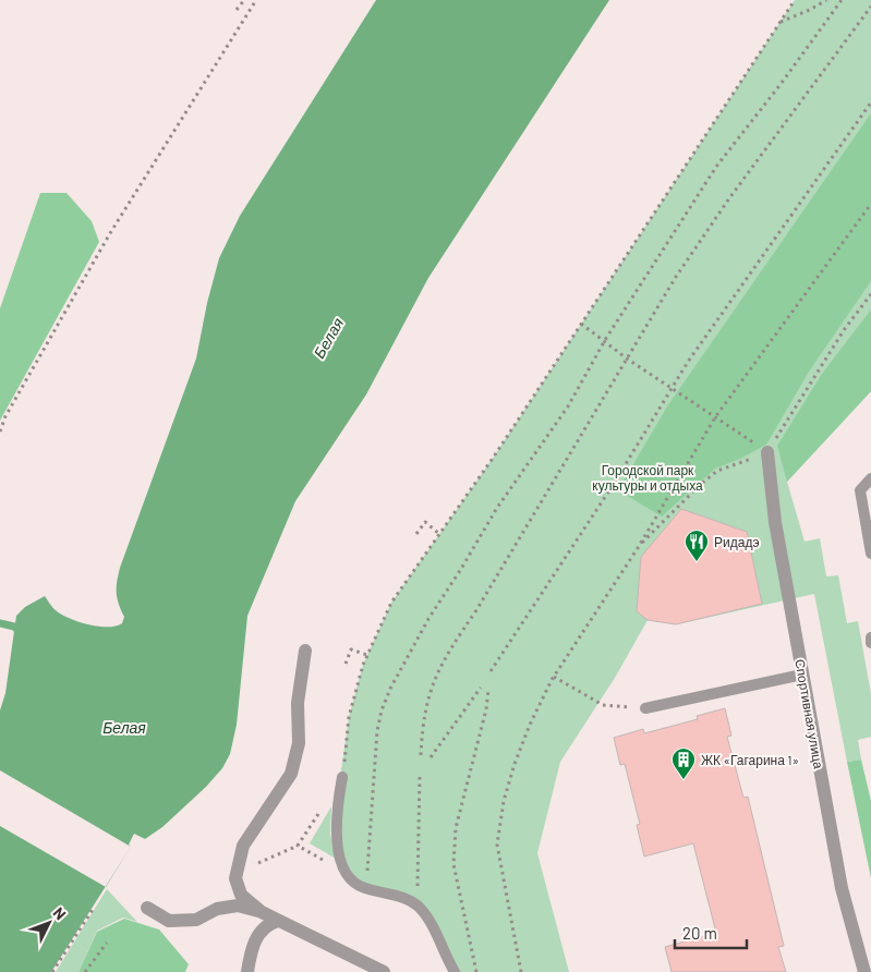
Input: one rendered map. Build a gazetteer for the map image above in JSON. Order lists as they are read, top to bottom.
{
  "streets": {
    "street": ["Спортивная улица"]
  },
  "water": ["Белая"],
  "parks": ["Городской парк культуры и отдыха"],
  "places": {
    "restaurant": ["Ридадэ"],
    "building": ["ЖК «Гагарина 1»"]
  },
  "scale_bar": "20 m",
  "north": "top right"
}
